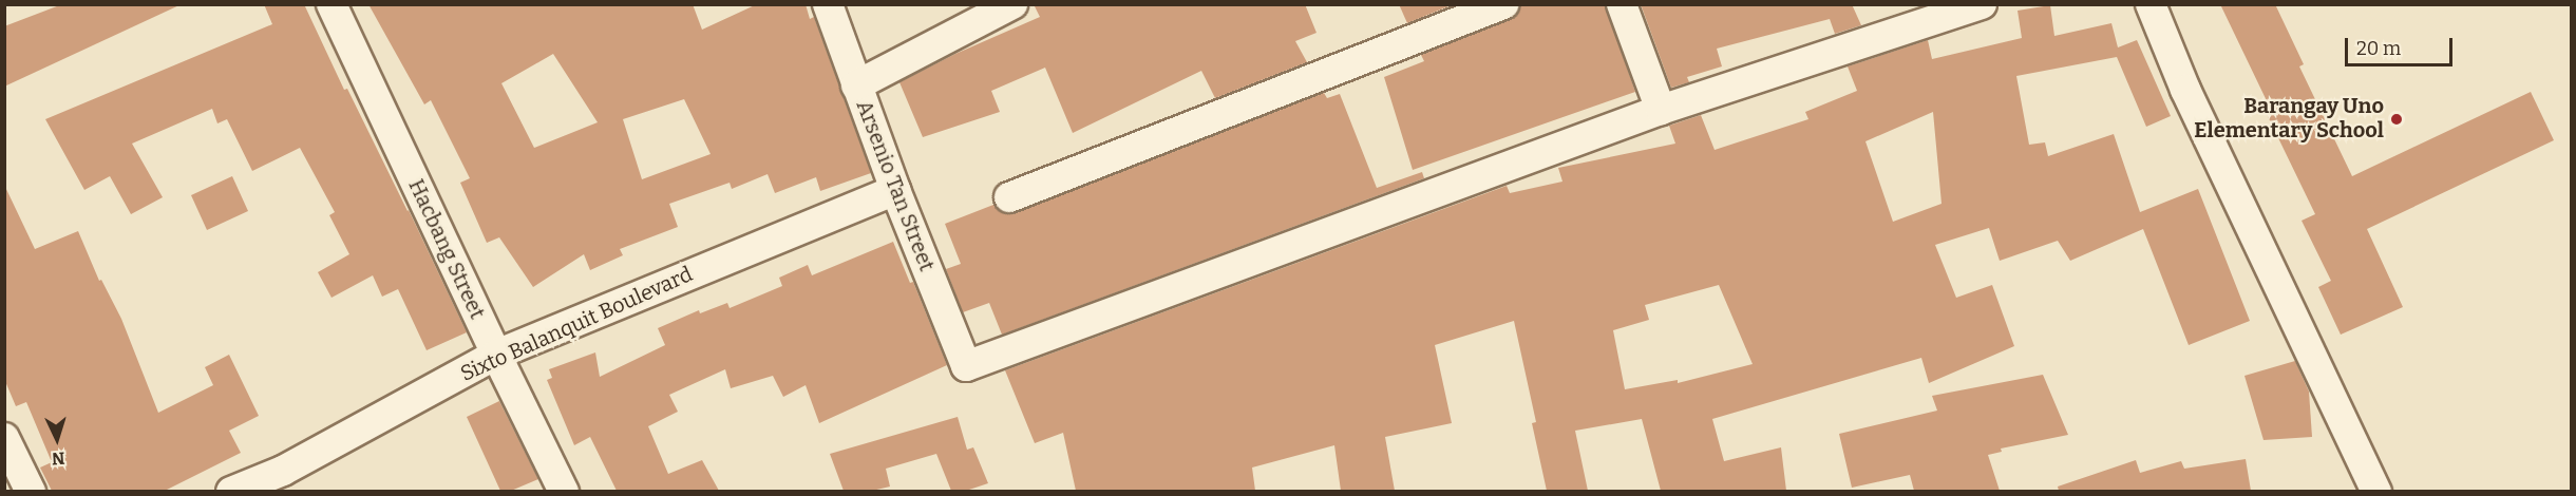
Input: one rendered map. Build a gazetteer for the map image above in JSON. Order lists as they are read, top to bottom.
{
  "streets": {
    "street": ["Arsenio Tan Street", "Hacbang Street", "Sixto Balanquit Boulevard"]
  },
  "crossings": [
    ["Arsenio Tan Street", "Sixto Balanquit Boulevard"],
    ["Hacbang Street", "Sixto Balanquit Boulevard"]
  ],
  "places": ["Barangay Uno Elementary School"],
  "scale_bar": "20 m",
  "north": "bottom"
}
